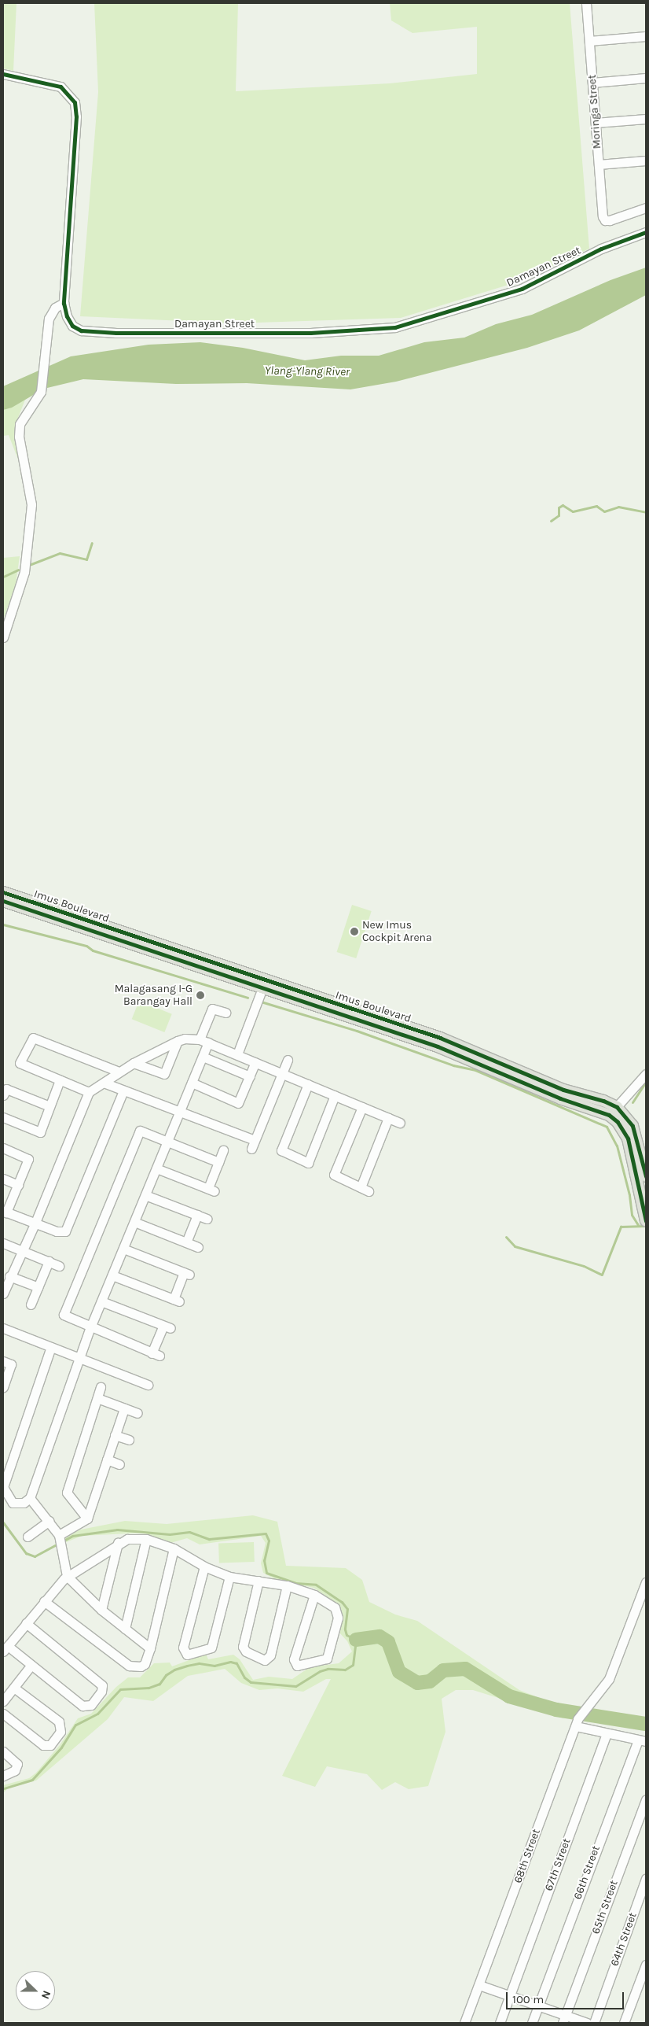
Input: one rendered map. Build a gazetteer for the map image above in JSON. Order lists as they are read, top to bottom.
{
  "streets": {
    "main road": ["Imus Boulevard"],
    "street": [
      "Moringa Street",
      "Damayan Street",
      "68th Street",
      "67th Street",
      "66th Street",
      "65th Street",
      "64th Street"
    ]
  },
  "water": ["Ylang-Ylang River"],
  "places": ["New Imus Cockpit Arena", "Malagasang I-G Barangay Hall"],
  "scale_bar": "100 m",
  "north": "right"
}
